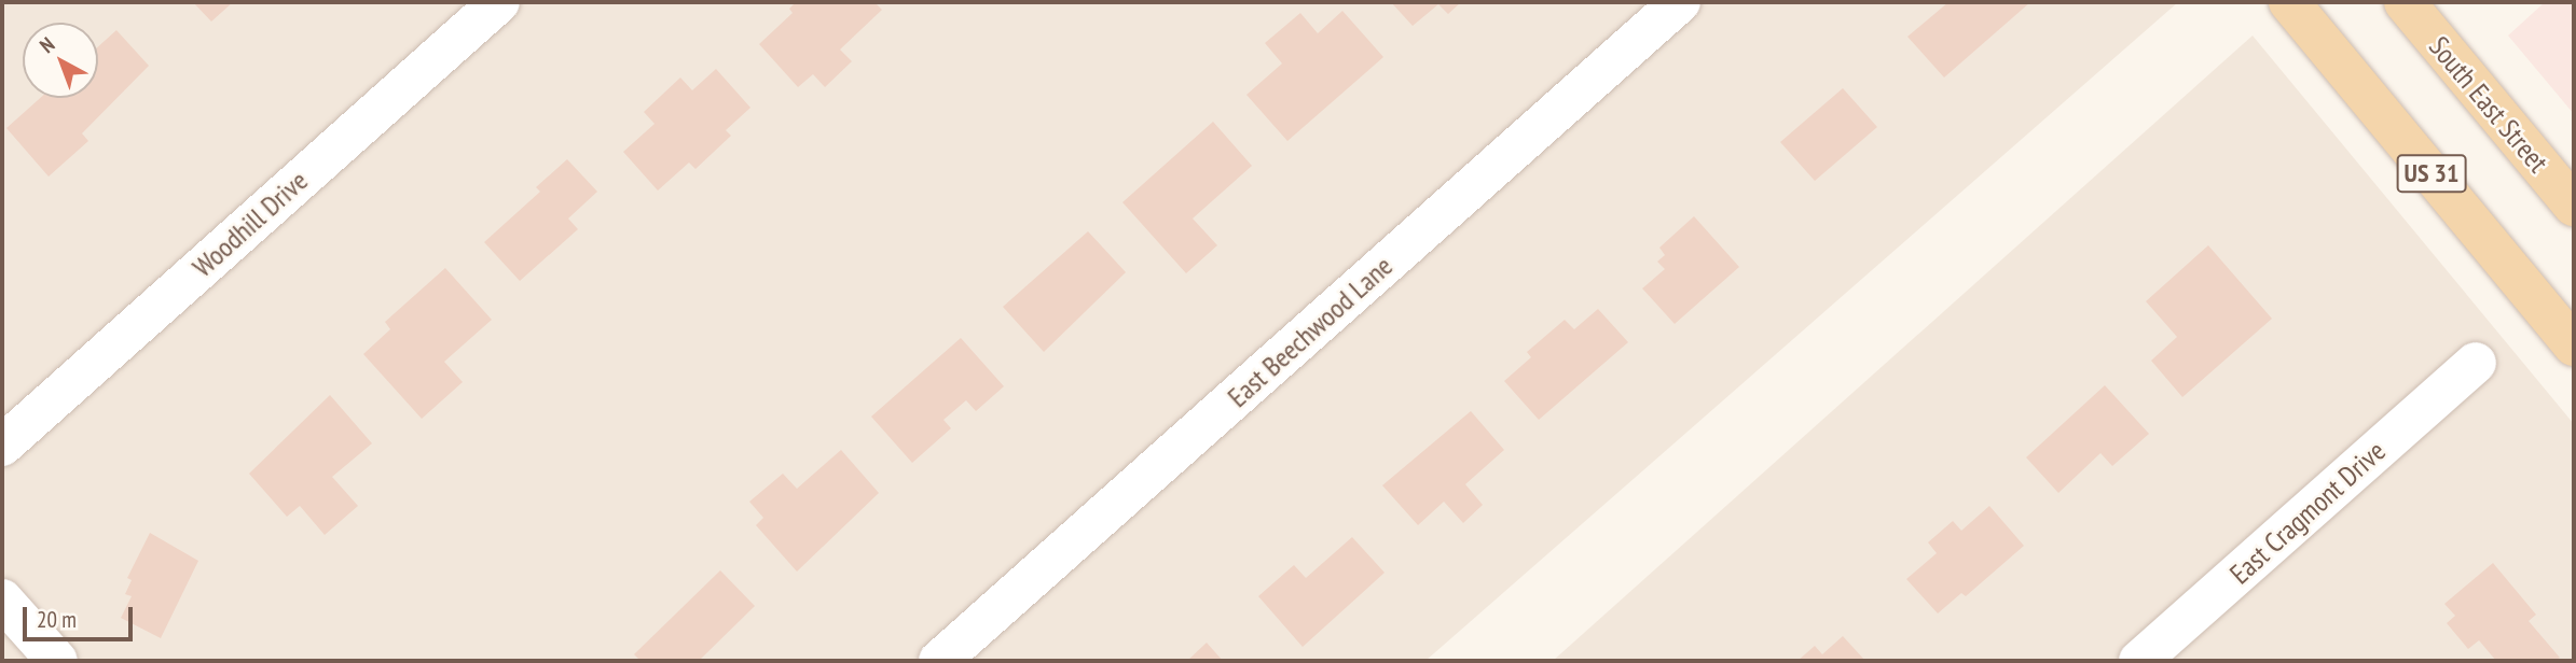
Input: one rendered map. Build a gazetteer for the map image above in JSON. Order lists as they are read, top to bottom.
{
  "streets": {
    "main road": ["South East Street", "US 31"],
    "street": ["Woodhill Drive", "East Beechwood Lane", "East Cragmont Drive"]
  },
  "scale_bar": "20 m",
  "north": "top left"
}
